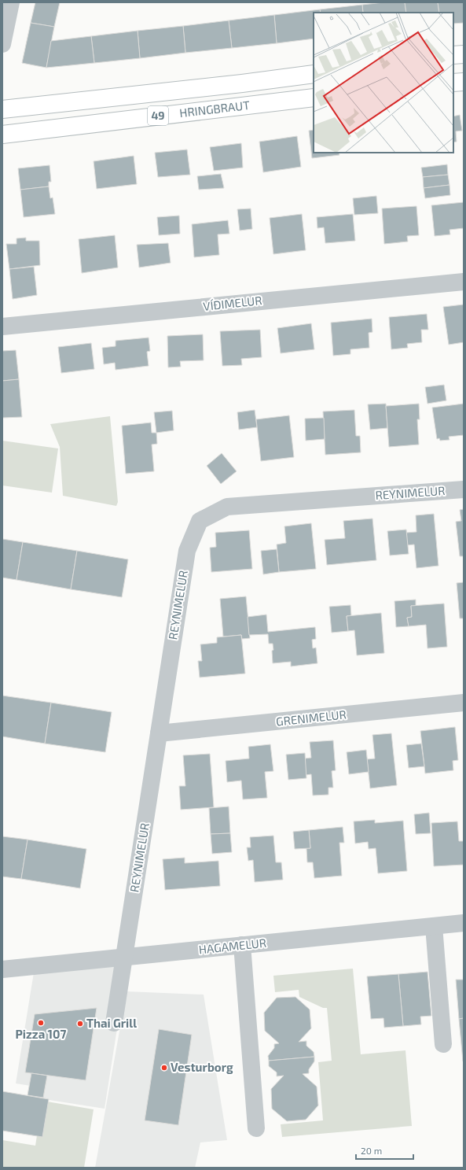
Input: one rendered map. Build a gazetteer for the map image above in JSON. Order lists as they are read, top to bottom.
{
  "streets": {
    "main road": ["HRINGBRAUT", "49"],
    "street": [
      "VÍÐIMELUR",
      "REYNIMELUR",
      "GRENIMELUR",
      "HAGAMELUR"
    ]
  },
  "crossings": [
    ["REYNIMELUR", "GRENIMELUR"],
    ["REYNIMELUR", "HAGAMELUR"]
  ],
  "places": ["Pizza 107", "Thai Grill", "Vesturborg"],
  "scale_bar": "20 m"
}
